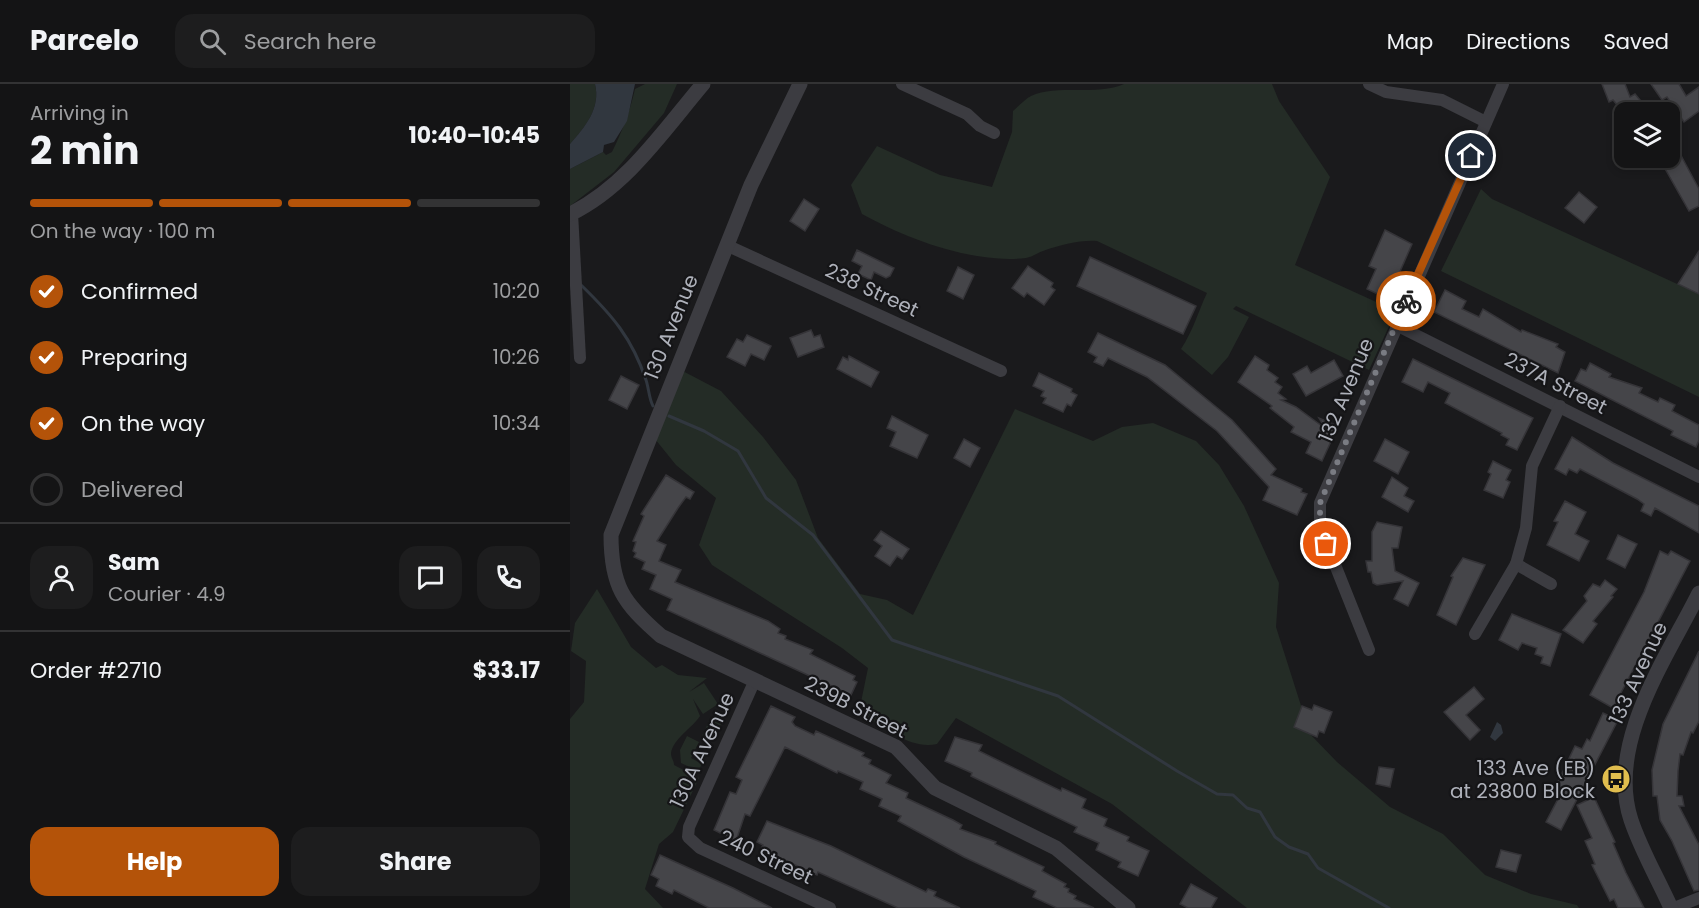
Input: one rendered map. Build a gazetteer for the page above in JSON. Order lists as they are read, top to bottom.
{
  "streets": {
    "street": [
      "238 Street",
      "130 Avenue",
      "237A Street",
      "132 Avenue",
      "133 Avenue",
      "239B Street",
      "130A Avenue",
      "240 Street"
    ]
  },
  "crossings": [
    ["238 Street", "130 Avenue"],
    ["130 Avenue", "239B Street"],
    ["237A Street", "132 Avenue"],
    ["239B Street", "130A Avenue"],
    ["130A Avenue", "240 Street"]
  ],
  "places": {
    "bus stop": ["133 Ave (EB) at 23800 Block"]
  },
  "page": {
    "header": "Parcelo",
    "search": "Search here",
    "nav": ["Map", "Directions", "Saved"],
    "heading": ["2 min", "Arriving in", "10:40–10:45"],
    "panel": [
      "Sam",
      "Courier · 4.9",
      "Order #2710",
      "$33.17"
    ],
    "bar": "On the way · 100 m",
    "list": [
      ["Confirmed", "10:20"],
      ["Preparing", "10:26"],
      ["On the way", "10:34"],
      "Delivered"
    ],
    "buttons": ["Help", "Share"]
  }
}
